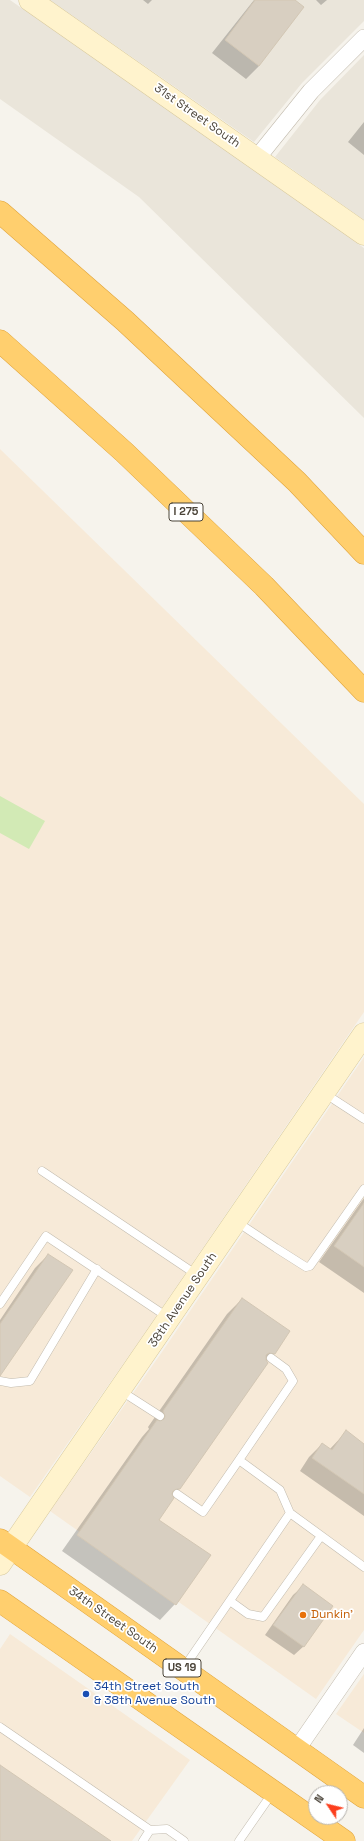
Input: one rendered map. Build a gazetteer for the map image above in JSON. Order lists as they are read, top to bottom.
{
  "streets": {
    "highway": ["I 275", "34th Street South", "US 19"],
    "street": ["31st Street South", "38th Avenue South"]
  },
  "crossings": [
    ["38th Avenue South", "34th Street South"]
  ],
  "places": ["Dunkin'", "34th Street South & 38th Avenue South"],
  "north": "top left"
}
